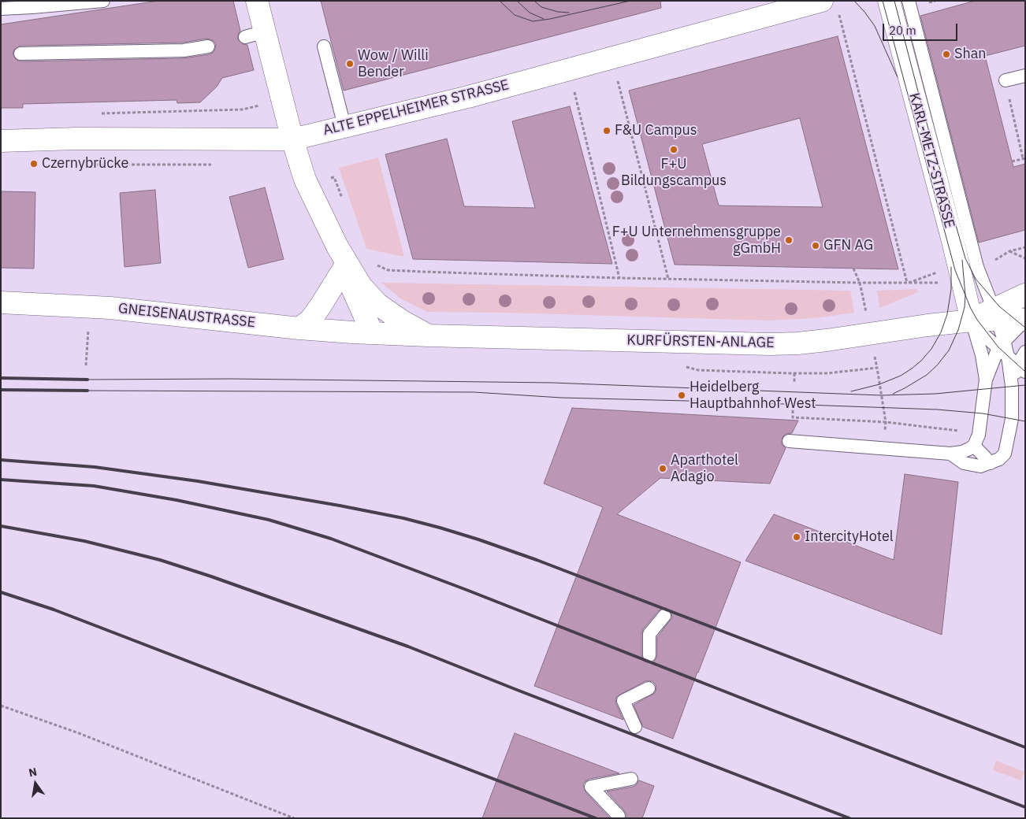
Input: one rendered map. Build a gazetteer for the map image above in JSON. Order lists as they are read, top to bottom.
{
  "streets": {
    "street": [
      "ALTE EPPELHEIMER STRASSE",
      "KARL-METZ-STRASSE",
      "GNEISENAUSTRASSE",
      "KURFÜRSTEN-ANLAGE"
    ]
  },
  "crossings": [
    ["ALTE EPPELHEIMER STRASSE", "KURFÜRSTEN-ANLAGE"],
    ["KARL-METZ-STRASSE", "KURFÜRSTEN-ANLAGE"],
    ["GNEISENAUSTRASSE", "KURFÜRSTEN-ANLAGE"]
  ],
  "places": [
    "Shan",
    "Wow / Willi Bender",
    "F&U Campus",
    "F+U Bildungscampus",
    "Czernybrücke",
    "F+U Unternehmensgruppe gGmbH",
    "GFN AG",
    "Heidelberg Hauptbahnhof West",
    "Aparthotel Adagio",
    "IntercityHotel"
  ],
  "scale_bar": "20 m",
  "north": "top"
}
